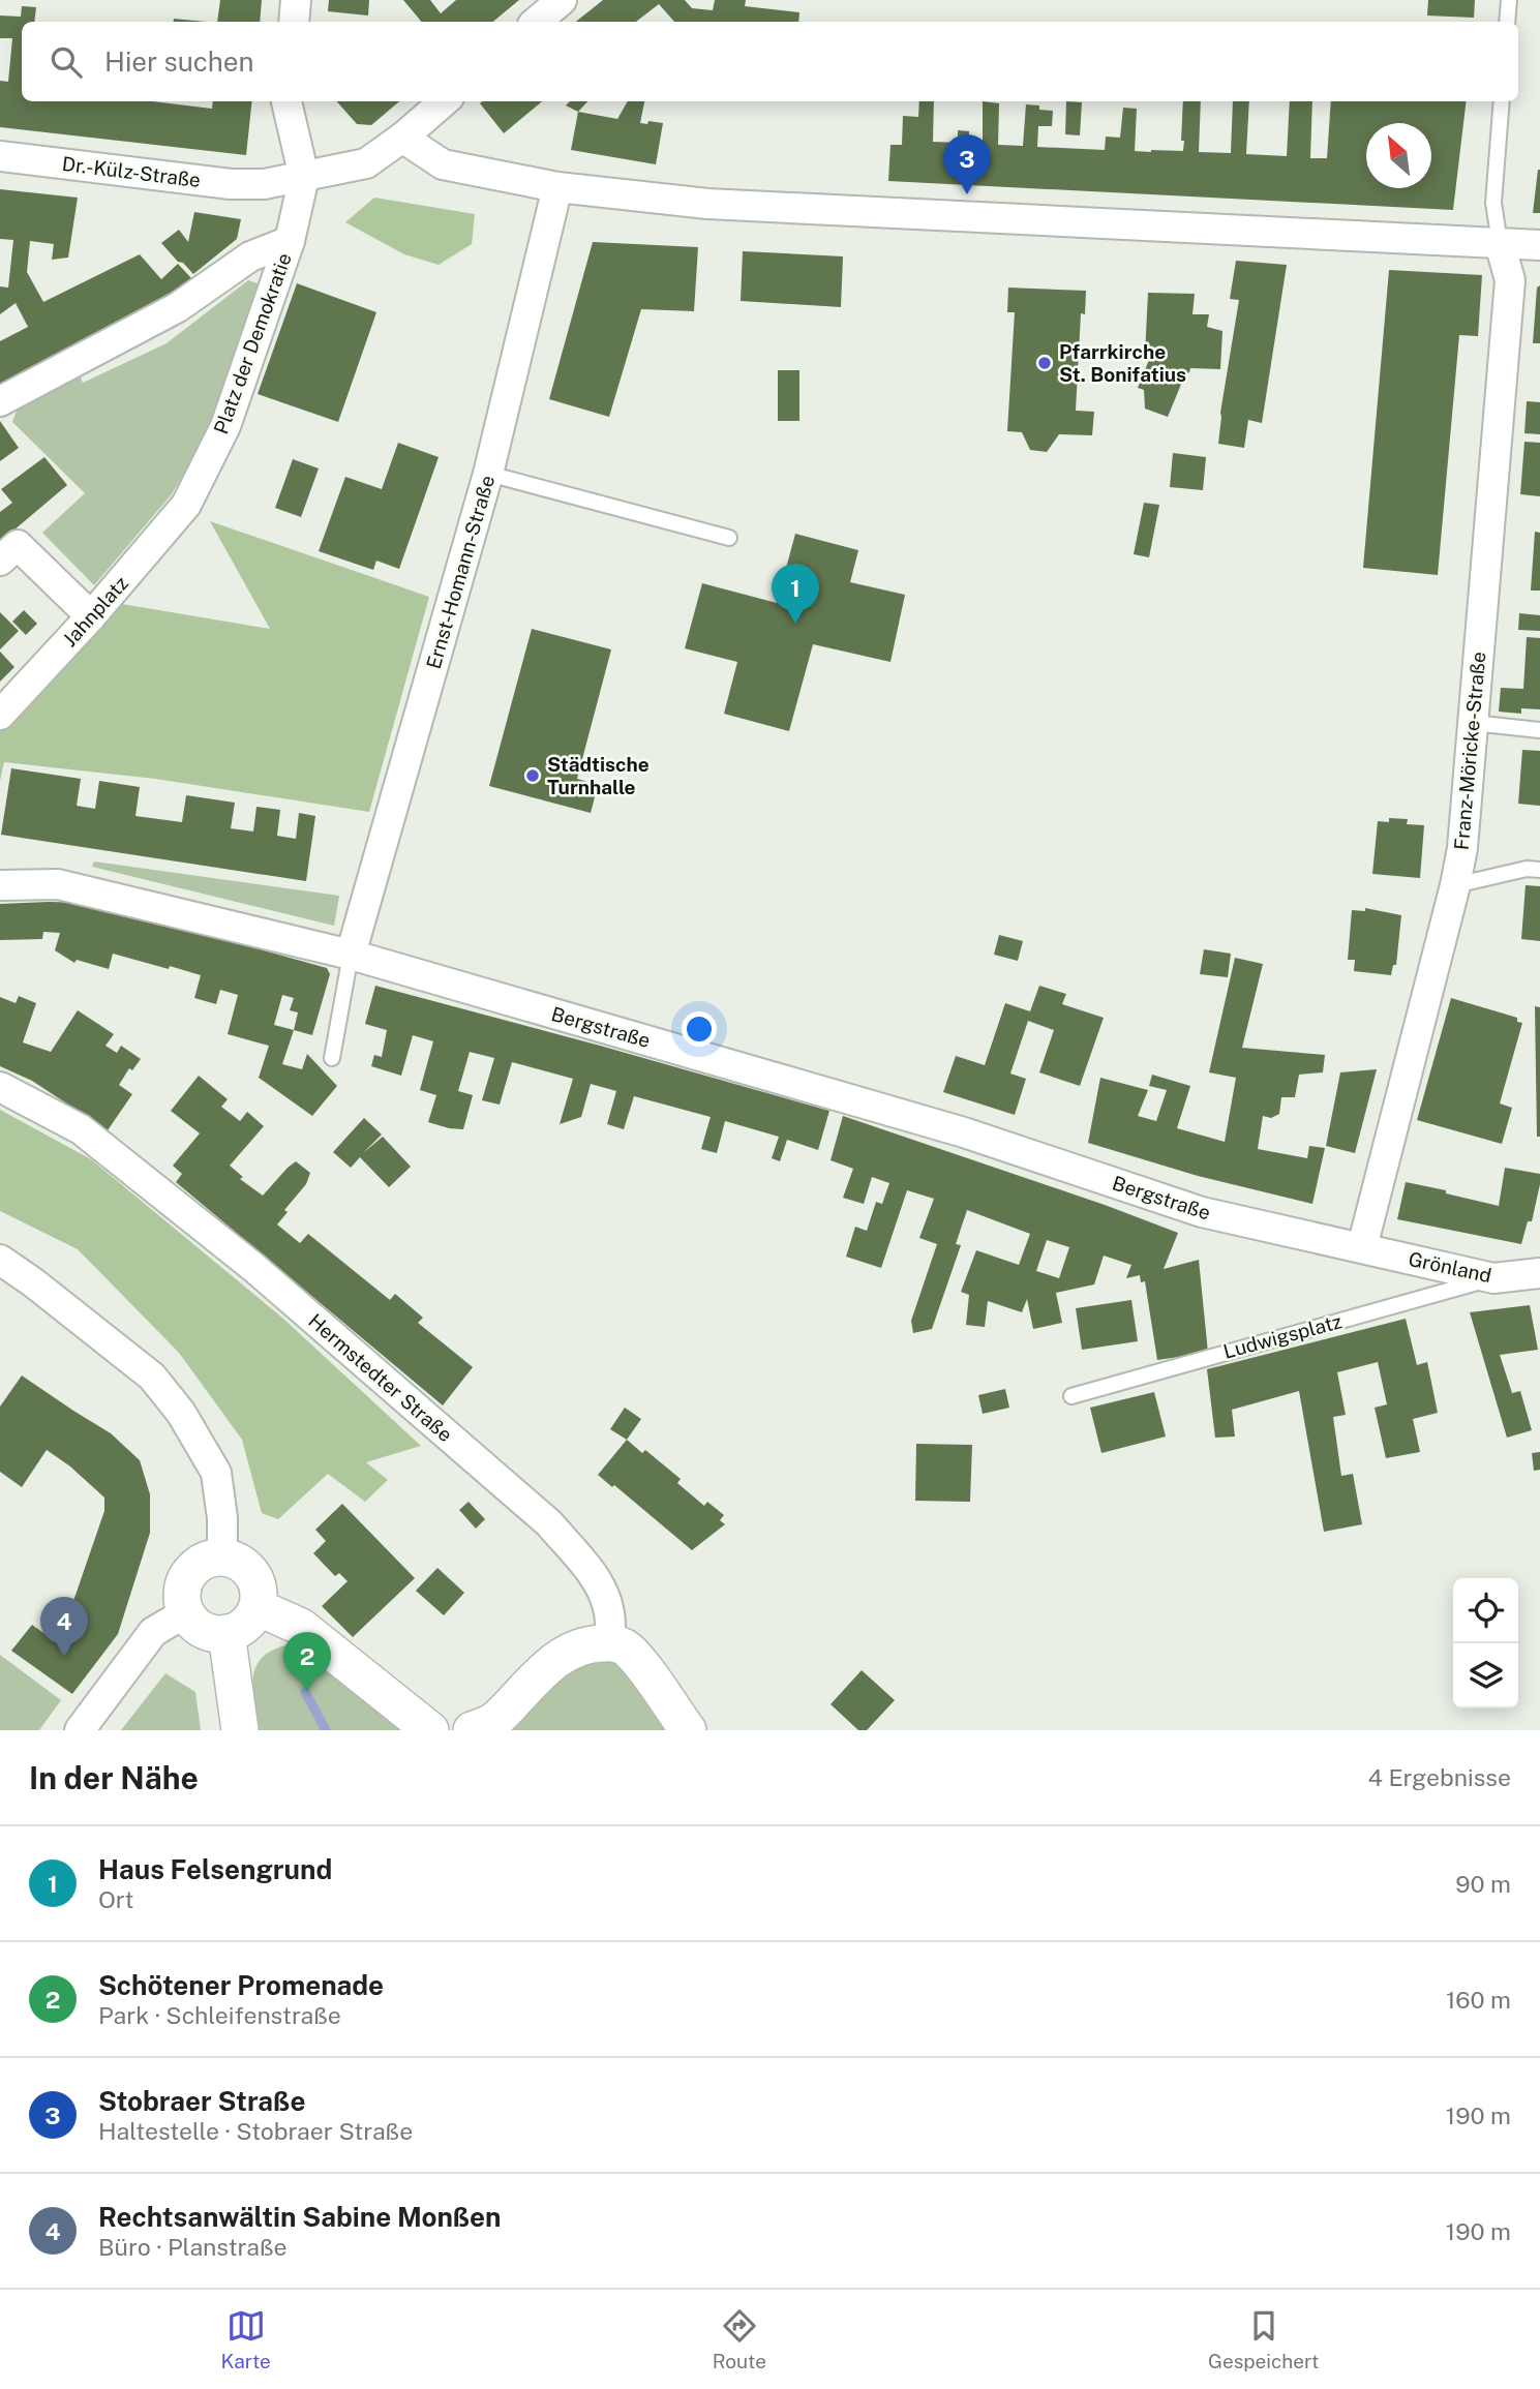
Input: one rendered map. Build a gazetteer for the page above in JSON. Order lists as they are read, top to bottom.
{
  "streets": {
    "street": [
      "Dr.-Külz-Straße",
      "Platz der Demokratie",
      "Ernst-Homann-Straße",
      "Jahnplatz",
      "Franz-Möricke-Straße",
      "Bergstraße",
      "Grönland",
      "Hermstedter Straße"
    ],
    "lane": ["Ludwigsplatz"]
  },
  "crossings": [
    ["Dr.-Külz-Straße", "Platz der Demokratie"],
    ["Platz der Demokratie", "Jahnplatz"],
    ["Ernst-Homann-Straße", "Bergstraße"],
    ["Franz-Möricke-Straße", "Bergstraße"],
    ["Franz-Möricke-Straße", "Grönland"],
    ["Bergstraße", "Grönland"],
    ["Grönland", "Ludwigsplatz"]
  ],
  "places": ["Pfarrkirche St. Bonifatius", "Städtische Turnhalle"],
  "north": "top left",
  "page": {
    "search": "Hier suchen",
    "pins": [
      "3",
      "1",
      "4",
      "2"
    ],
    "heading": ["In der Nähe", "4 Ergebnisse"],
    "list": [
      {
        "mark": "1",
        "name": "Haus Felsengrund",
        "note": "Ort",
        "value": "90 m"
      },
      {
        "mark": "2",
        "name": "Schötener Promenade",
        "note": "Park · Schleifenstraße",
        "value": "160 m"
      },
      {
        "mark": "3",
        "name": "Stobraer Straße",
        "note": "Haltestelle · Stobraer Straße",
        "value": "190 m"
      },
      {
        "mark": "4",
        "name": "Rechtsanwältin Sabine Monßen",
        "note": "Büro · Planstraße",
        "value": "190 m"
      }
    ],
    "nav": ["Karte", "Route", "Gespeichert"]
  }
}
